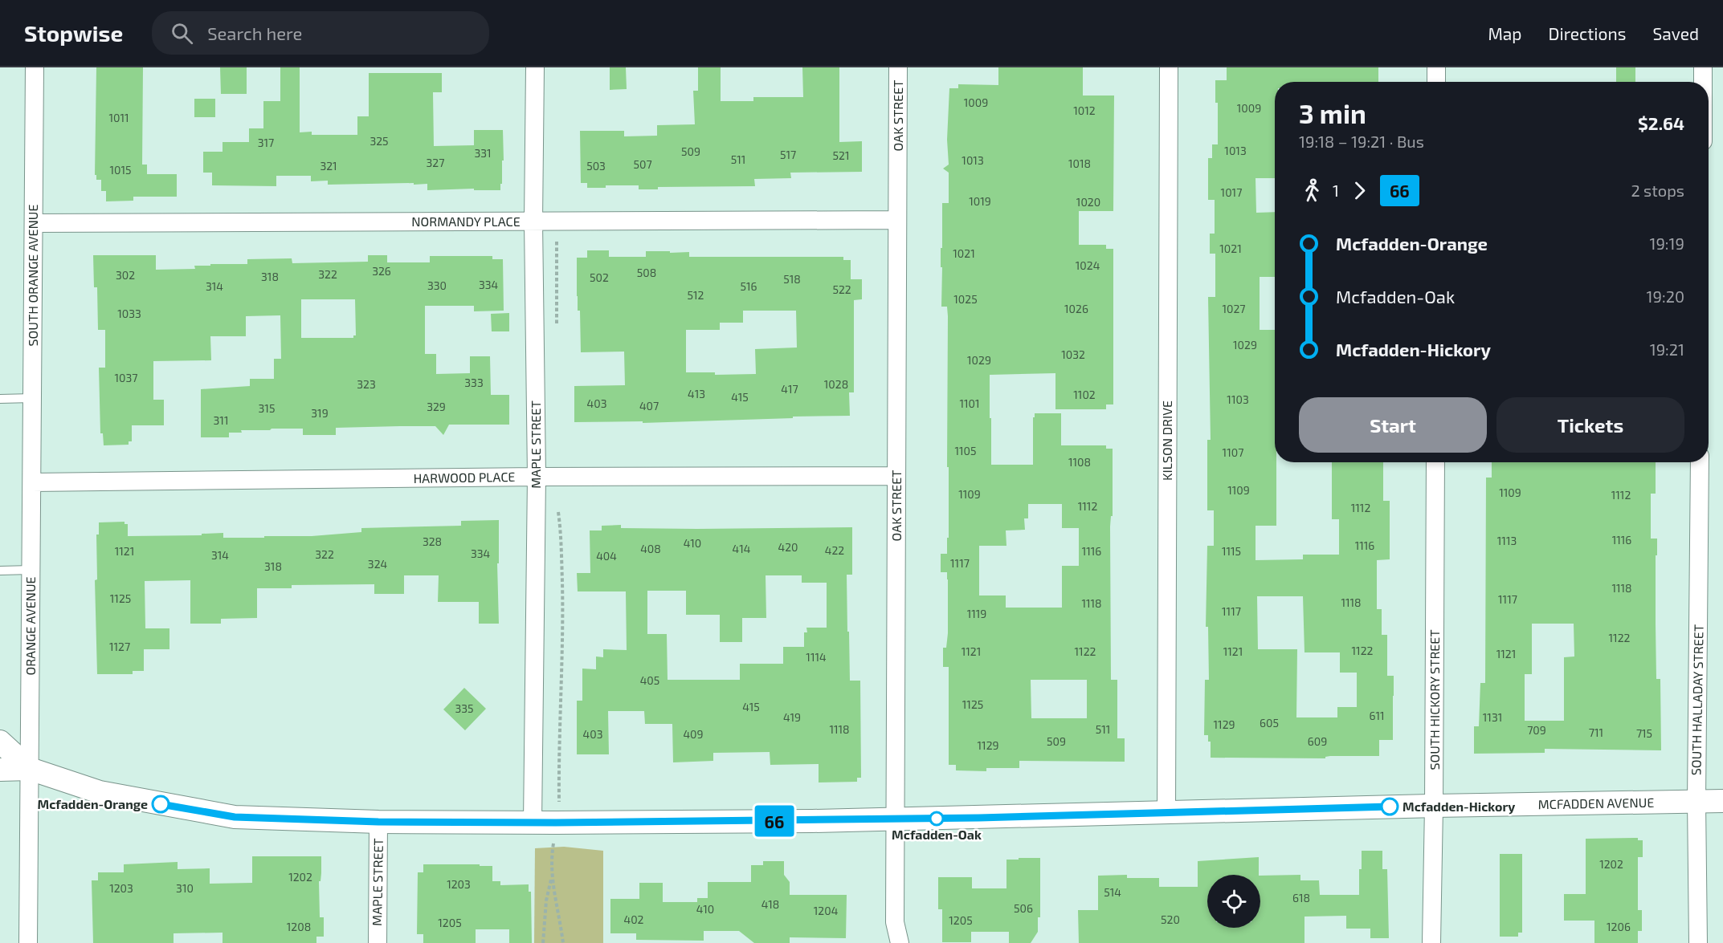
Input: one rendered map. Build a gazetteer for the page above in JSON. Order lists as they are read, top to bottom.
{
  "streets": {
    "street": [
      "OAK STREET",
      "NORMANDY PLACE",
      "SOUTH ORANGE AVENUE",
      "KILSON DRIVE",
      "MAPLE STREET",
      "HARWOOD PLACE",
      "ORANGE AVENUE",
      "SOUTH HICKORY STREET",
      "SOUTH HALLADAY STREET",
      "MCFADDEN AVENUE"
    ]
  },
  "crossings": [
    ["OAK STREET", "NORMANDY PLACE"],
    ["OAK STREET", "HARWOOD PLACE"],
    ["OAK STREET", "MCFADDEN AVENUE"],
    ["NORMANDY PLACE", "SOUTH ORANGE AVENUE"],
    ["NORMANDY PLACE", "MAPLE STREET"],
    ["SOUTH ORANGE AVENUE", "HARWOOD PLACE"],
    ["SOUTH ORANGE AVENUE", "ORANGE AVENUE"],
    ["KILSON DRIVE", "MCFADDEN AVENUE"],
    ["MAPLE STREET", "HARWOOD PLACE"],
    ["MAPLE STREET", "MCFADDEN AVENUE"],
    ["HARWOOD PLACE", "ORANGE AVENUE"],
    ["ORANGE AVENUE", "MCFADDEN AVENUE"],
    ["SOUTH HICKORY STREET", "MCFADDEN AVENUE"],
    ["SOUTH HALLADAY STREET", "MCFADDEN AVENUE"]
  ],
  "places": ["Mcfadden-Orange", "Mcfadden-Hickory", "Mcfadden-Oak"],
  "lines": ["bus line 66"],
  "house_numbers": [
    "1009",
    "1009",
    "1012",
    "1011",
    "325",
    "317",
    "1013",
    "509",
    "331",
    "517",
    "521",
    "511",
    "1013",
    "327",
    "1018",
    "507",
    "321",
    "503",
    "1015",
    "1017",
    "1019",
    "1020",
    "1021",
    "1021",
    "1024",
    "326",
    "508",
    "322",
    "302",
    "318",
    "502",
    "518",
    "334",
    "330",
    "314",
    "516",
    "522",
    "512",
    "1025",
    "1026",
    "1027",
    "1033",
    "1029",
    "1032",
    "1029",
    "1037",
    "333",
    "323",
    "1028",
    "417",
    "413",
    "1102",
    "415",
    "1103",
    "403",
    "1101",
    "407",
    "329",
    "315",
    "319",
    "311",
    "1105",
    "1107",
    "1108",
    "1109",
    "1109",
    "1109",
    "1112",
    "1112",
    "1112",
    "1116",
    "1113",
    "328",
    "410",
    "1116",
    "420",
    "408",
    "414",
    "422",
    "1121",
    "1116",
    "1115",
    "334",
    "322",
    "314",
    "404",
    "1117",
    "324",
    "318",
    "1118",
    "1125",
    "1117",
    "1118",
    "1118",
    "1117",
    "1119",
    "1122",
    "1127",
    "1122",
    "1121",
    "1122",
    "1121",
    "1121",
    "1114",
    "405",
    "1125",
    "415",
    "335",
    "611",
    "419",
    "1131",
    "605",
    "1129",
    "1118",
    "511",
    "709",
    "711",
    "715",
    "403",
    "409",
    "509",
    "609",
    "1129",
    "1202",
    "1202",
    "1203",
    "1203",
    "310",
    "514",
    "618",
    "418",
    "506",
    "410",
    "1204",
    "402",
    "520",
    "1205",
    "1205",
    "1208",
    "1206"
  ],
  "page": {
    "header": "Stopwise",
    "search": "Search here",
    "nav": ["Map", "Directions", "Saved"],
    "on_map": "66",
    "heading": ["3 min", "19:18 – 19:21 · Bus", "$2.64"],
    "legs": ["1", "66", "2 stops"],
    "list": [
      {
        "name": "Mcfadden-Orange",
        "value": "19:19"
      },
      {
        "name": "Mcfadden-Oak",
        "value": "19:20"
      },
      {
        "name": "Mcfadden-Hickory",
        "value": "19:21"
      }
    ],
    "buttons": ["Start", "Tickets"]
  }
}
